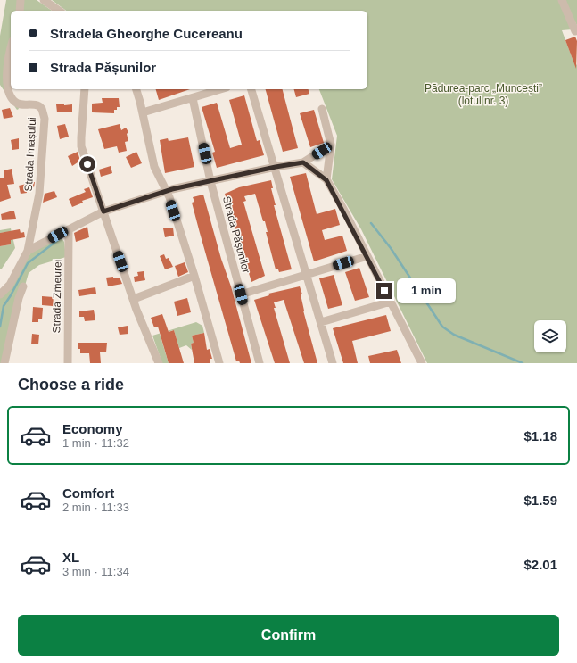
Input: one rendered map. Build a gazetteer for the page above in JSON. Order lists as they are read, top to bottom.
{
  "streets": {
    "street": ["Strada Imașului", "Strada Pășunilor", "Strada Zmeurei"]
  },
  "parks": ["Pădurea-parc „Muncești” (lotul nr. 3)"],
  "page": {
    "banner": ["Stradela Gheorghe Cucereanu", "Strada Pășunilor"],
    "bubble": "1 min",
    "heading": "Choose a ride",
    "list": [
      {
        "name": "Economy",
        "note": "1 min · 11:32",
        "value": "$1.18"
      },
      {
        "name": "Comfort",
        "note": "2 min · 11:33",
        "value": "$1.59"
      },
      {
        "name": "XL",
        "note": "3 min · 11:34",
        "value": "$2.01"
      }
    ],
    "buttons": "Confirm"
  }
}
